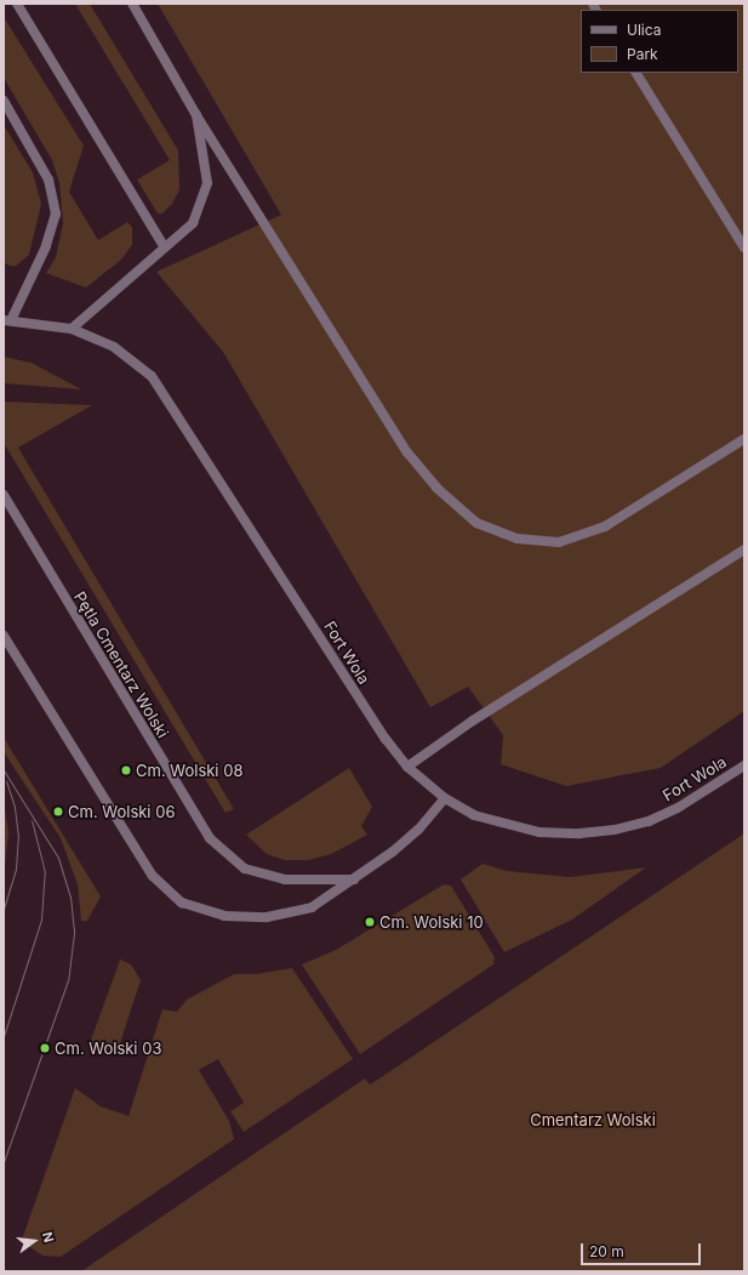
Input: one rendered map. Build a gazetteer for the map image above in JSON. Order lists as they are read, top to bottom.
{
  "streets": {
    "street": ["Fort Wola", "Pętla Cmentarz Wolski"]
  },
  "parks": ["Cmentarz Wolski"],
  "places": [
    "Cm. Wolski 08",
    "Cm. Wolski 06",
    "Cm. Wolski 10",
    "Cm. Wolski 03"
  ],
  "legend": ["Ulica", "Park"],
  "scale_bar": "20 m",
  "north": "right"
}
